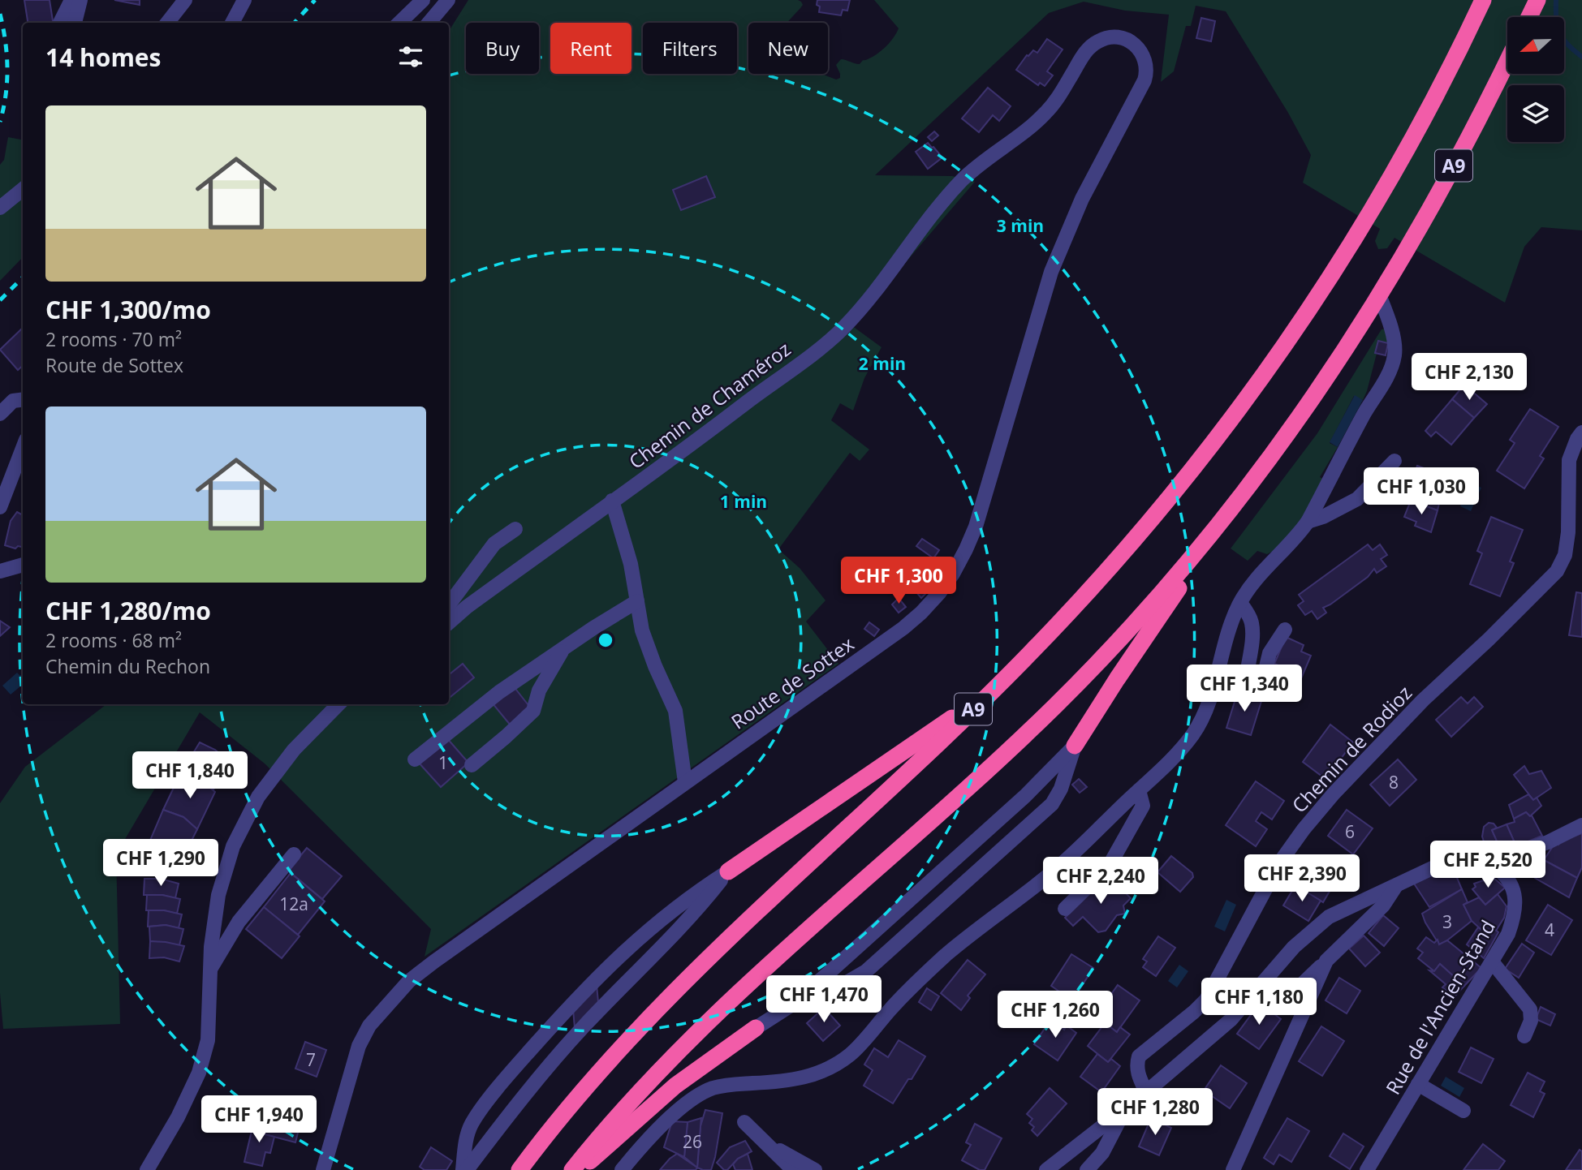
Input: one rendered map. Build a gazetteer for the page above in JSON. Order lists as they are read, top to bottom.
{
  "streets": {
    "highway": ["A9"],
    "street": [
      "Chemin de Chaméroz",
      "Route de Sottex",
      "Chemin de Rodioz",
      "Rue de l'Ancien-Stand"
    ]
  },
  "crossings": [
    ["Chemin de Chaméroz", "Route de Sottex"]
  ],
  "house_numbers": [
    "1",
    "8",
    "6",
    "12a",
    "3",
    "4",
    "7",
    "26"
  ],
  "north": "left",
  "page": {
    "chip": [
      "Buy",
      "Rent",
      "Filters",
      "New"
    ],
    "heading": "14 homes",
    "list": [
      {
        "name": "CHF 1,300/mo",
        "note": "2 rooms · 70 m² · Route de Sottex"
      },
      {
        "name": "CHF 1,280/mo",
        "note": "2 rooms · 68 m² · Chemin du Rechon"
      }
    ],
    "price": [
      "CHF 2,130",
      "CHF 1,030",
      "CHF 1,300",
      "CHF 1,340",
      "CHF 1,840",
      "CHF 1,290",
      "CHF 2,520",
      "CHF 2,390",
      "CHF 2,240",
      "CHF 1,470",
      "CHF 1,180",
      "CHF 1,260",
      "CHF 1,280",
      "CHF 1,940"
    ]
  },
  "rings": ["3 min", "2 min", "1 min"]
}
